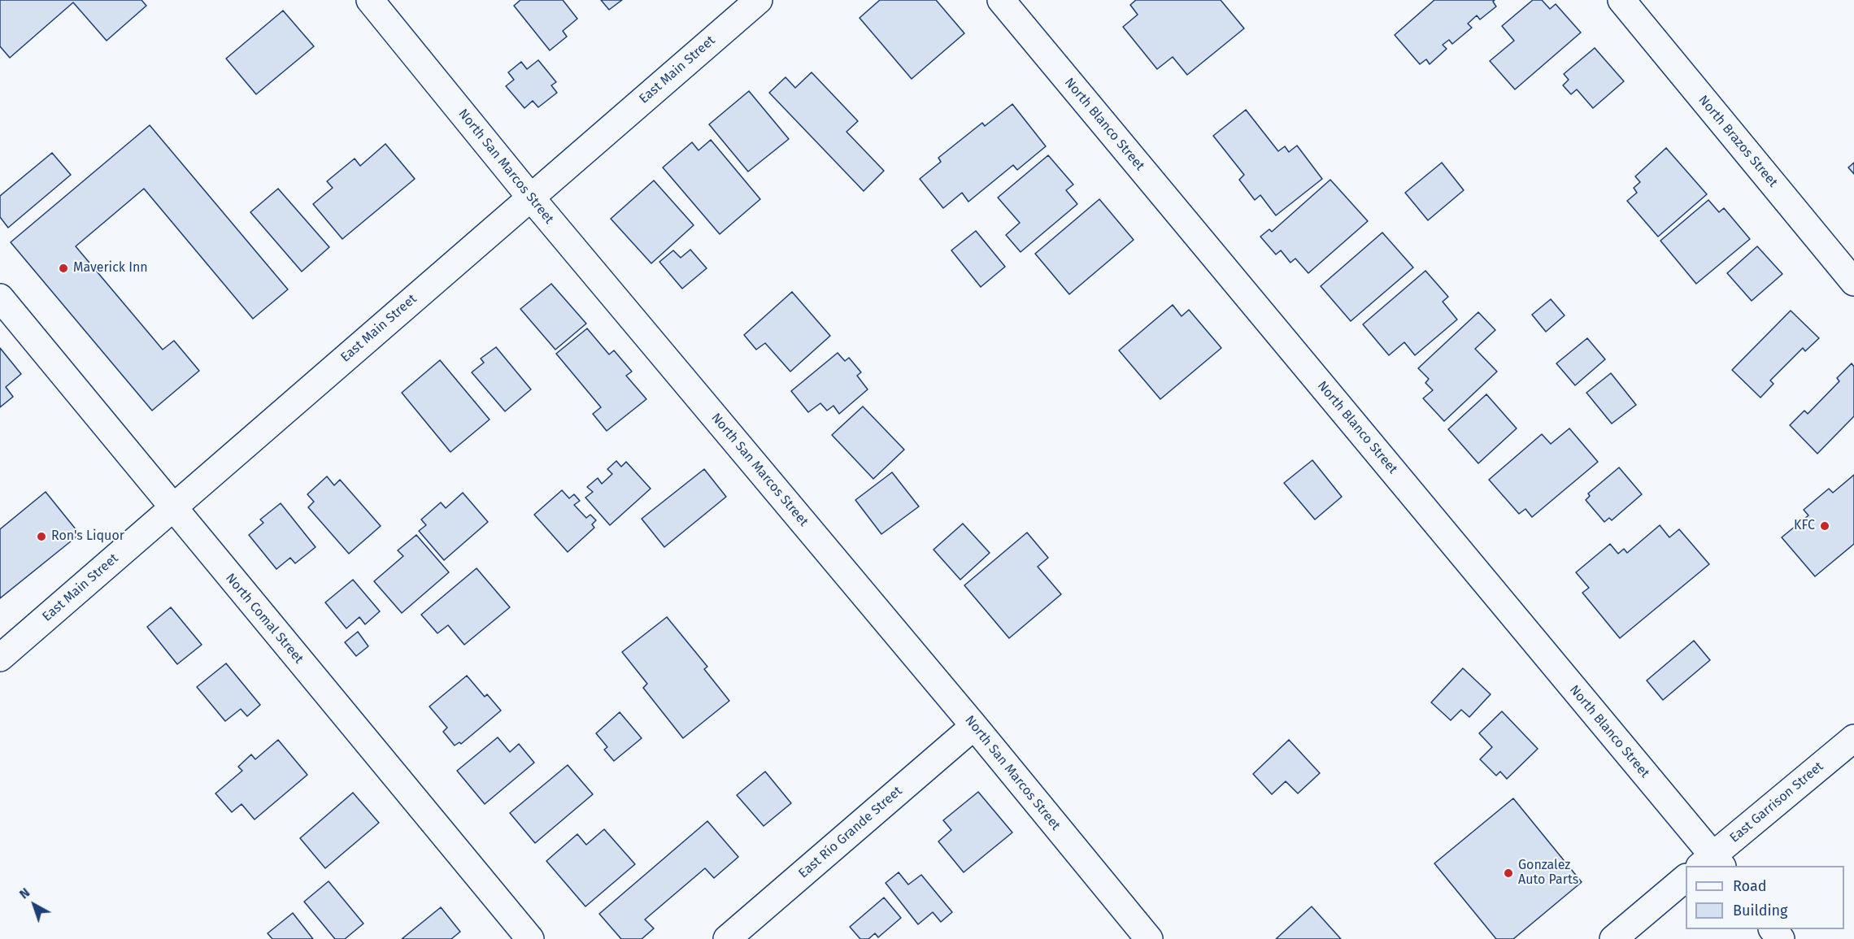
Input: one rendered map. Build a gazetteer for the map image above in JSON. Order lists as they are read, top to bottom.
{
  "streets": {
    "street": [
      "East Main Street",
      "North Blanco Street",
      "North Brazos Street",
      "North San Marcos Street",
      "North Comal Street",
      "East Garrison Street",
      "East Río Grande Street"
    ]
  },
  "crossings": [
    ["East Main Street", "North San Marcos Street"],
    ["East Main Street", "North Comal Street"],
    ["North Blanco Street", "East Garrison Street"],
    ["North San Marcos Street", "East Río Grande Street"]
  ],
  "places": [
    "Maverick Inn",
    "KFC",
    "Ron's Liquor",
    "Gonzalez Auto Parts"
  ],
  "legend": ["Road", "Building"],
  "north": "top left"
}
